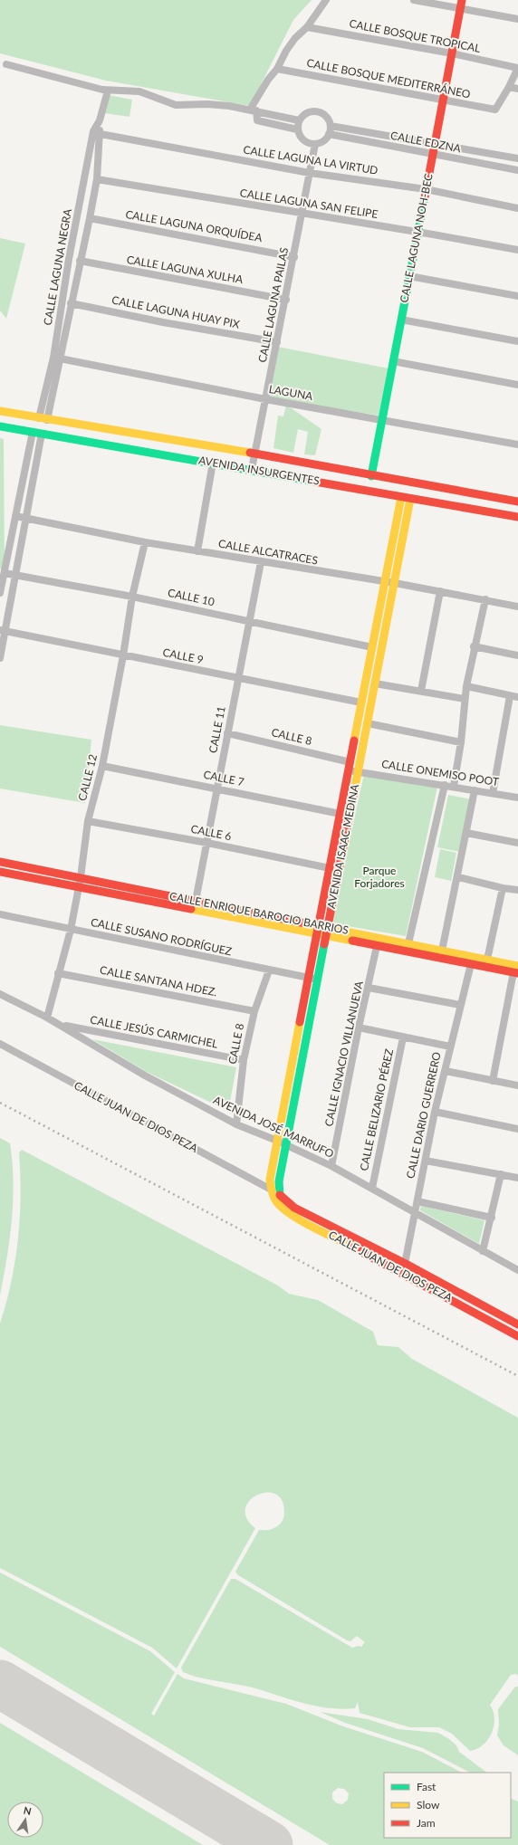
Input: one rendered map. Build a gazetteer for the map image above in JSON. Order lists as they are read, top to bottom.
{
  "streets": {
    "main road": [
      "CALLE LAGUNA NOH-BEC",
      "AVENIDA INSURGENTES",
      "AVENIDA ISAAC MEDINA",
      "CALLE ENRIQUE BAROCIO BARRIOS",
      "CALLE JUAN DE DIOS PEZA"
    ],
    "street": [
      "CALLE BOSQUE TROPICAL",
      "CALLE BOSQUE MEDITERRÁNEO",
      "CALLE EDZNA",
      "CALLE LAGUNA LA VIRTUD",
      "CALLE LAGUNA SAN FELIPE",
      "CALLE LAGUNA ORQUÍDEA",
      "CALLE LAGUNA NEGRA",
      "CALLE LAGUNA XULHA",
      "CALLE LAGUNA PAILAS",
      "CALLE LAGUNA HUAY PIX",
      "LAGUNA",
      "CALLE ALCATRACES",
      "CALLE 10",
      "CALLE 9",
      "CALLE 11",
      "CALLE 8",
      "CALLE ONEMISO POOT",
      "CALLE 12",
      "CALLE 7",
      "CALLE 6",
      "CALLE SUSANO RODRÍGUEZ",
      "CALLE SANTANA HDEZ.",
      "CALLE JESÚS CARMICHEL",
      "CALLE IGNACIO VILLANUEVA",
      "CALLE BELIZARIO PÉREZ",
      "CALLE DARIO GUERRERO",
      "AVENIDA JOSÉ MARRUFO"
    ]
  },
  "crossings": [
    ["CALLE BOSQUE TROPICAL", "CALLE LAGUNA NOH-BEC"],
    ["CALLE BOSQUE MEDITERRÁNEO", "CALLE LAGUNA NOH-BEC"],
    ["CALLE EDZNA", "CALLE LAGUNA NOH-BEC"],
    ["CALLE EDZNA", "CALLE LAGUNA PAILAS"],
    ["CALLE LAGUNA LA VIRTUD", "CALLE LAGUNA NOH-BEC"],
    ["CALLE LAGUNA LA VIRTUD", "CALLE LAGUNA NEGRA"],
    ["CALLE LAGUNA LA VIRTUD", "CALLE LAGUNA PAILAS"],
    ["CALLE LAGUNA SAN FELIPE", "CALLE LAGUNA NOH-BEC"],
    ["CALLE LAGUNA SAN FELIPE", "CALLE LAGUNA NEGRA"],
    ["CALLE LAGUNA SAN FELIPE", "CALLE LAGUNA PAILAS"],
    ["CALLE LAGUNA ORQUÍDEA", "CALLE LAGUNA NEGRA"],
    ["CALLE LAGUNA ORQUÍDEA", "CALLE LAGUNA PAILAS"],
    ["CALLE LAGUNA NOH-BEC", "LAGUNA"],
    ["CALLE LAGUNA NOH-BEC", "AVENIDA INSURGENTES"],
    ["CALLE LAGUNA NEGRA", "CALLE LAGUNA XULHA"],
    ["CALLE LAGUNA NEGRA", "CALLE LAGUNA HUAY PIX"],
    ["CALLE LAGUNA NEGRA", "LAGUNA"],
    ["CALLE LAGUNA NEGRA", "AVENIDA INSURGENTES"],
    ["CALLE LAGUNA XULHA", "CALLE LAGUNA PAILAS"],
    ["CALLE LAGUNA PAILAS", "CALLE LAGUNA HUAY PIX"],
    ["CALLE LAGUNA PAILAS", "LAGUNA"],
    ["CALLE LAGUNA PAILAS", "AVENIDA INSURGENTES"],
    ["AVENIDA INSURGENTES", "AVENIDA ISAAC MEDINA"],
    ["CALLE ALCATRACES", "CALLE 11"],
    ["CALLE ALCATRACES", "CALLE 12"],
    ["CALLE ALCATRACES", "AVENIDA ISAAC MEDINA"],
    ["CALLE 10", "CALLE 11"],
    ["CALLE 10", "CALLE 12"],
    ["CALLE 10", "AVENIDA ISAAC MEDINA"],
    ["CALLE 9", "CALLE 11"],
    ["CALLE 9", "CALLE 12"],
    ["CALLE 9", "AVENIDA ISAAC MEDINA"],
    ["CALLE 11", "CALLE 8"],
    ["CALLE 11", "CALLE 7"],
    ["CALLE 11", "CALLE 6"],
    ["CALLE 11", "CALLE ENRIQUE BAROCIO BARRIOS"],
    ["CALLE 8", "CALLE ONEMISO POOT"],
    ["CALLE 8", "AVENIDA ISAAC MEDINA"],
    ["CALLE 8", "CALLE SUSANO RODRÍGUEZ"],
    ["CALLE 8", "CALLE SANTANA HDEZ."],
    ["CALLE 8", "CALLE JESÚS CARMICHEL"],
    ["CALLE 8", "AVENIDA JOSÉ MARRUFO"],
    ["CALLE ONEMISO POOT", "AVENIDA ISAAC MEDINA"],
    ["CALLE 12", "CALLE 7"],
    ["CALLE 12", "CALLE 6"],
    ["CALLE 12", "CALLE ENRIQUE BAROCIO BARRIOS"],
    ["CALLE 12", "CALLE SUSANO RODRÍGUEZ"],
    ["CALLE 12", "CALLE SANTANA HDEZ."],
    ["CALLE 12", "AVENIDA JOSÉ MARRUFO"],
    ["CALLE 7", "AVENIDA ISAAC MEDINA"],
    ["CALLE 6", "AVENIDA ISAAC MEDINA"],
    ["AVENIDA ISAAC MEDINA", "CALLE ENRIQUE BAROCIO BARRIOS"],
    ["AVENIDA ISAAC MEDINA", "CALLE SUSANO RODRÍGUEZ"],
    ["AVENIDA ISAAC MEDINA", "CALLE JUAN DE DIOS PEZA"],
    ["AVENIDA ISAAC MEDINA", "AVENIDA JOSÉ MARRUFO"],
    ["CALLE ENRIQUE BAROCIO BARRIOS", "CALLE IGNACIO VILLANUEVA"],
    ["CALLE ENRIQUE BAROCIO BARRIOS", "CALLE DARIO GUERRERO"],
    ["CALLE JESÚS CARMICHEL", "AVENIDA JOSÉ MARRUFO"],
    ["CALLE IGNACIO VILLANUEVA", "AVENIDA JOSÉ MARRUFO"],
    ["CALLE BELIZARIO PÉREZ", "AVENIDA JOSÉ MARRUFO"],
    ["CALLE DARIO GUERRERO", "CALLE JUAN DE DIOS PEZA"],
    ["CALLE DARIO GUERRERO", "AVENIDA JOSÉ MARRUFO"]
  ],
  "parks": ["Parque Forjadores"],
  "legend": ["Fast", "Slow", "Jam"],
  "north": "top"
}
